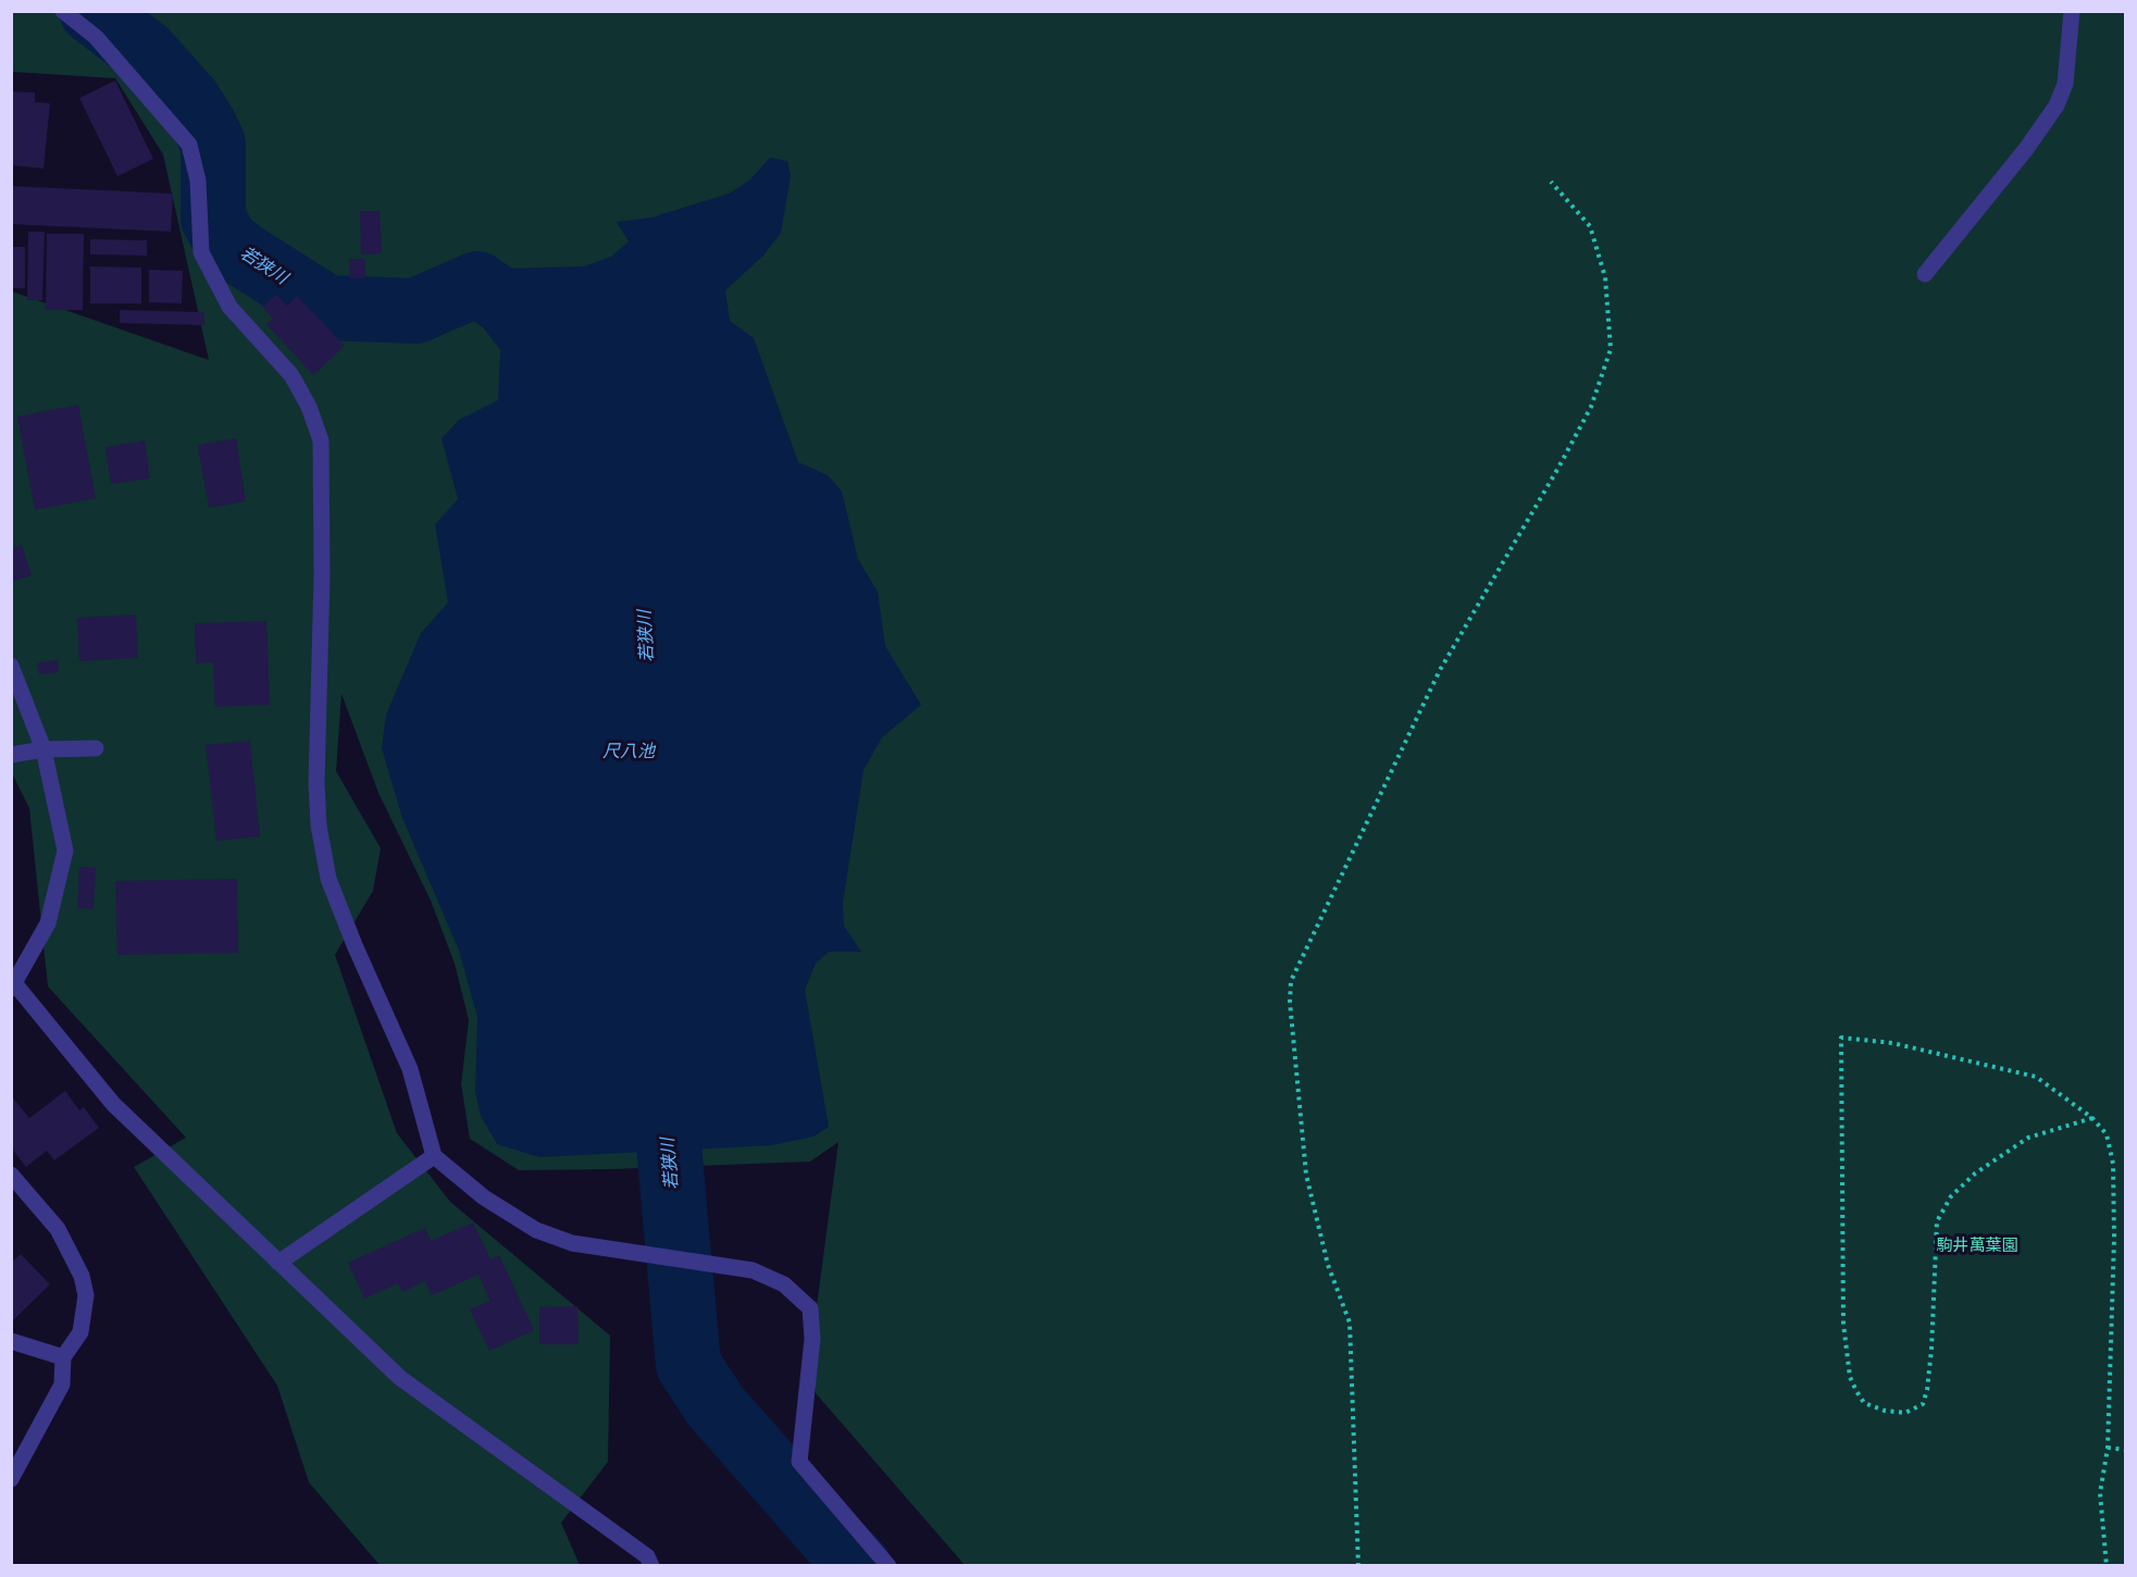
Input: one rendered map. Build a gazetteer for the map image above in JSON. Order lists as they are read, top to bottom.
{
  "water": ["若狭川", "尺八池"],
  "parks": ["駒井萬葉園"]
}
